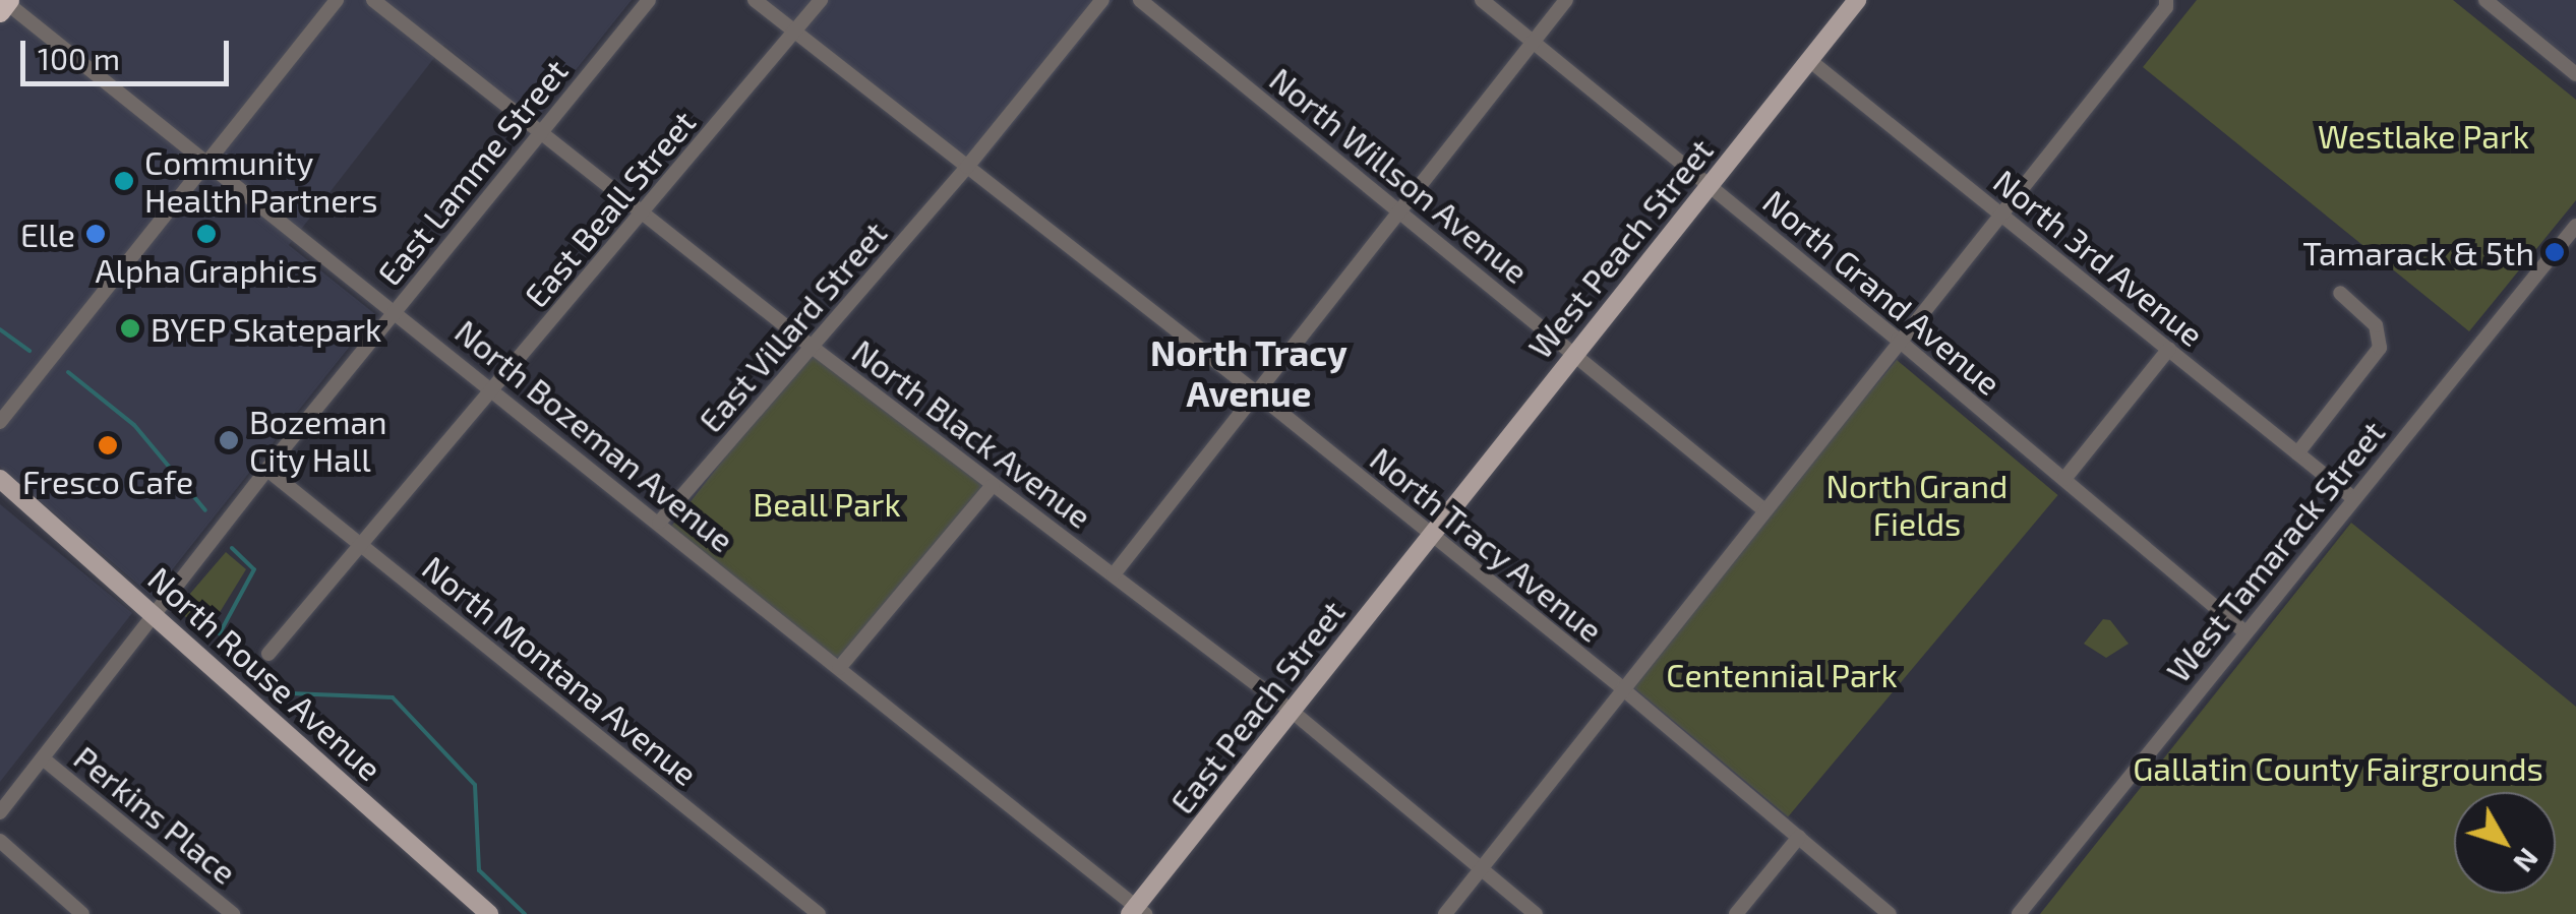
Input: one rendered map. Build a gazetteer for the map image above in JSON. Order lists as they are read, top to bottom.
{
  "streets": {
    "main road": ["West Peach Street", "North Rouse Avenue", "East Peach Street"],
    "street": [
      "East Lamme Street",
      "North Willson Avenue",
      "East Beall Street",
      "North 3rd Avenue",
      "North Grand Avenue",
      "East Villard Street",
      "North Black Avenue",
      "North Bozeman Avenue",
      "North Tracy Avenue",
      "West Tamarack Street",
      "North Montana Avenue",
      "Perkins Place"
    ]
  },
  "crossings": [
    ["East Lamme Street", "North Black Avenue"],
    ["East Lamme Street", "North Bozeman Avenue"],
    ["East Lamme Street", "North Montana Avenue"],
    ["East Lamme Street", "North Rouse Avenue"],
    ["East Lamme Street", "Perkins Place"],
    ["North Willson Avenue", "West Peach Street"],
    ["East Beall Street", "North Black Avenue"],
    ["East Beall Street", "North Bozeman Avenue"],
    ["East Beall Street", "North Tracy Avenue"],
    ["East Beall Street", "North Montana Avenue"],
    ["West Peach Street", "North 3rd Avenue"],
    ["West Peach Street", "North Grand Avenue"],
    ["West Peach Street", "North Tracy Avenue"],
    ["West Peach Street", "East Peach Street"],
    ["North 3rd Avenue", "West Tamarack Street"],
    ["North Grand Avenue", "West Tamarack Street"],
    ["East Villard Street", "North Black Avenue"],
    ["East Villard Street", "North Bozeman Avenue"],
    ["East Villard Street", "North Tracy Avenue"],
    ["North Black Avenue", "East Peach Street"],
    ["North Bozeman Avenue", "East Peach Street"],
    ["North Tracy Avenue", "East Peach Street"]
  ],
  "districts": ["North Tracy Avenue"],
  "parks": [
    "Westlake Park",
    "North Grand Fields",
    "Beall Park",
    "Centennial Park",
    "Gallatin County Fairgrounds"
  ],
  "places": [
    "Community Health Partners",
    "Elle",
    "Alpha Graphics",
    "Tamarack & 5th",
    "BYEP Skatepark",
    "Bozeman City Hall",
    "Fresco Cafe"
  ],
  "scale_bar": "100 m",
  "north": "bottom right"
}
